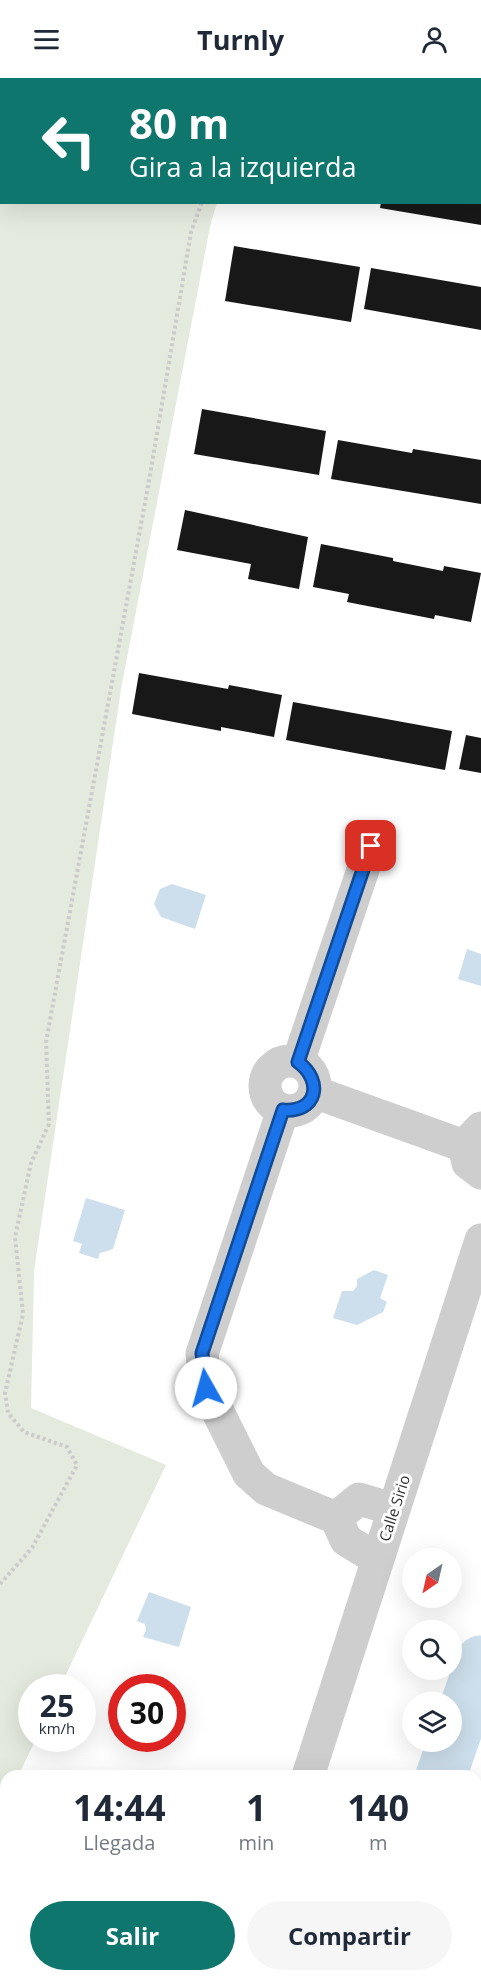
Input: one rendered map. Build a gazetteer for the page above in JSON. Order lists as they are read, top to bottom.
{
  "streets": {
    "street": ["Calle Sirio"]
  },
  "north": "bottom left",
  "page": {
    "header": "Turnly",
    "turn": ["80 m", "Gira a la izquierda"],
    "speed": "25 km/h",
    "limit": "30",
    "eta": [
      "14:44",
      "Llegada",
      "1",
      "min",
      "140",
      "m"
    ],
    "buttons": ["Salir", "Compartir"]
  }
}
